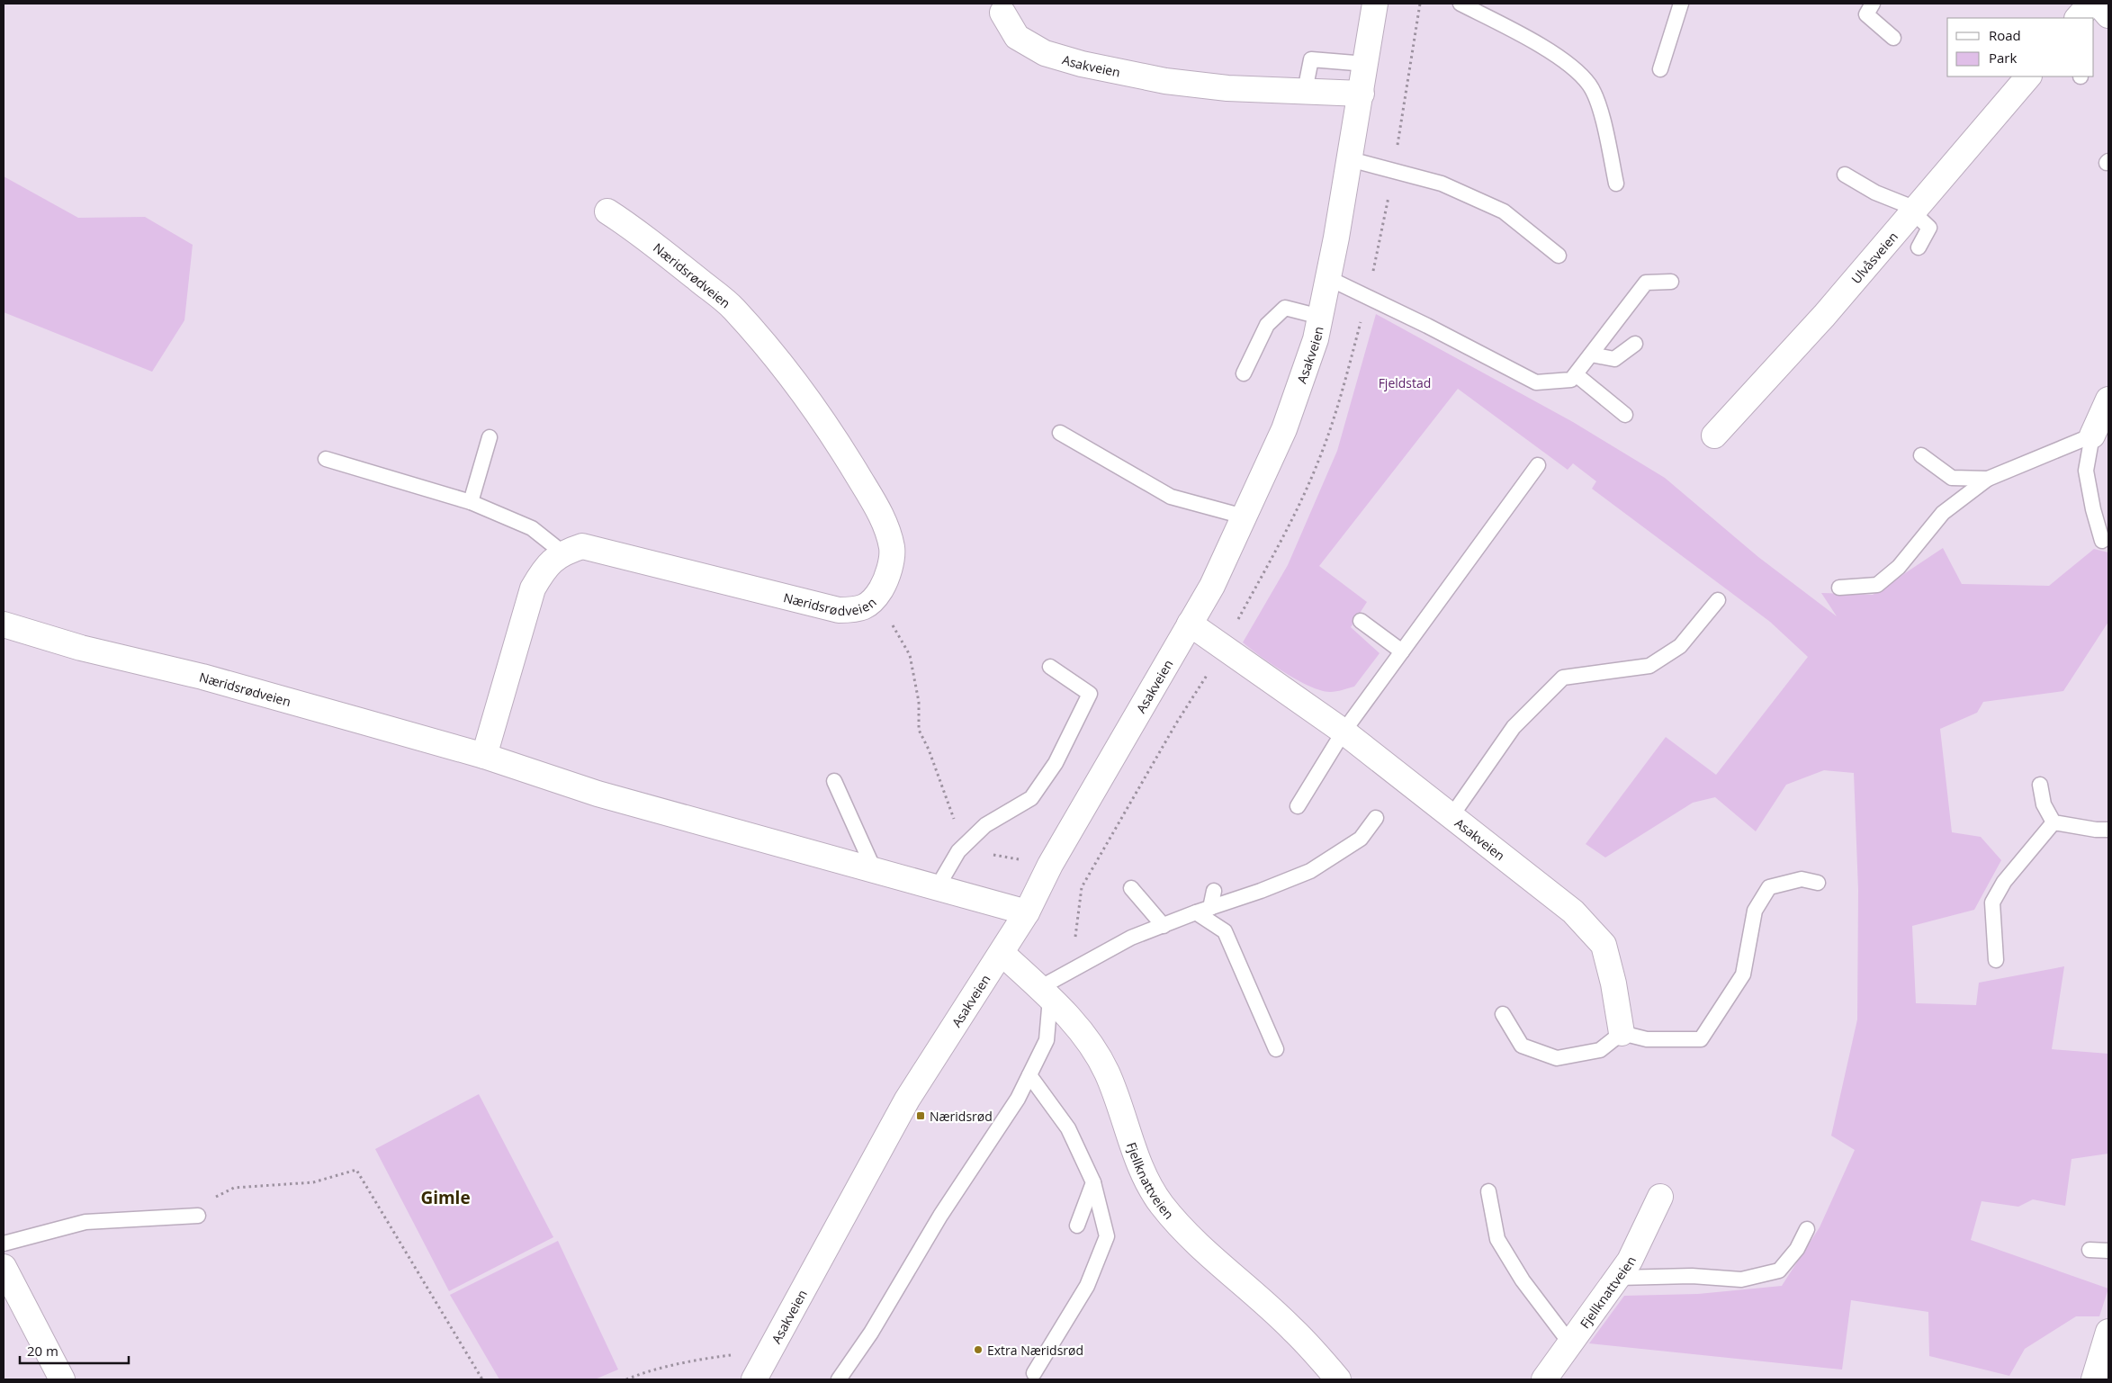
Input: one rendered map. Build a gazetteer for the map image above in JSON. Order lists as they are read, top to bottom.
{
  "streets": {
    "street": [
      "Asakveien",
      "Ulvåsveien",
      "Næridsrødveien",
      "Fjellknattveien"
    ]
  },
  "crossings": [
    ["Asakveien", "Næridsrødveien"],
    ["Asakveien", "Fjellknattveien"]
  ],
  "districts": ["Gimle"],
  "parks": ["Fjeldstad"],
  "places": {
    "transit": ["Næridsrød"],
    "other": ["Extra Næridsrød"]
  },
  "legend": ["Road", "Park"],
  "scale_bar": "20 m"
}
